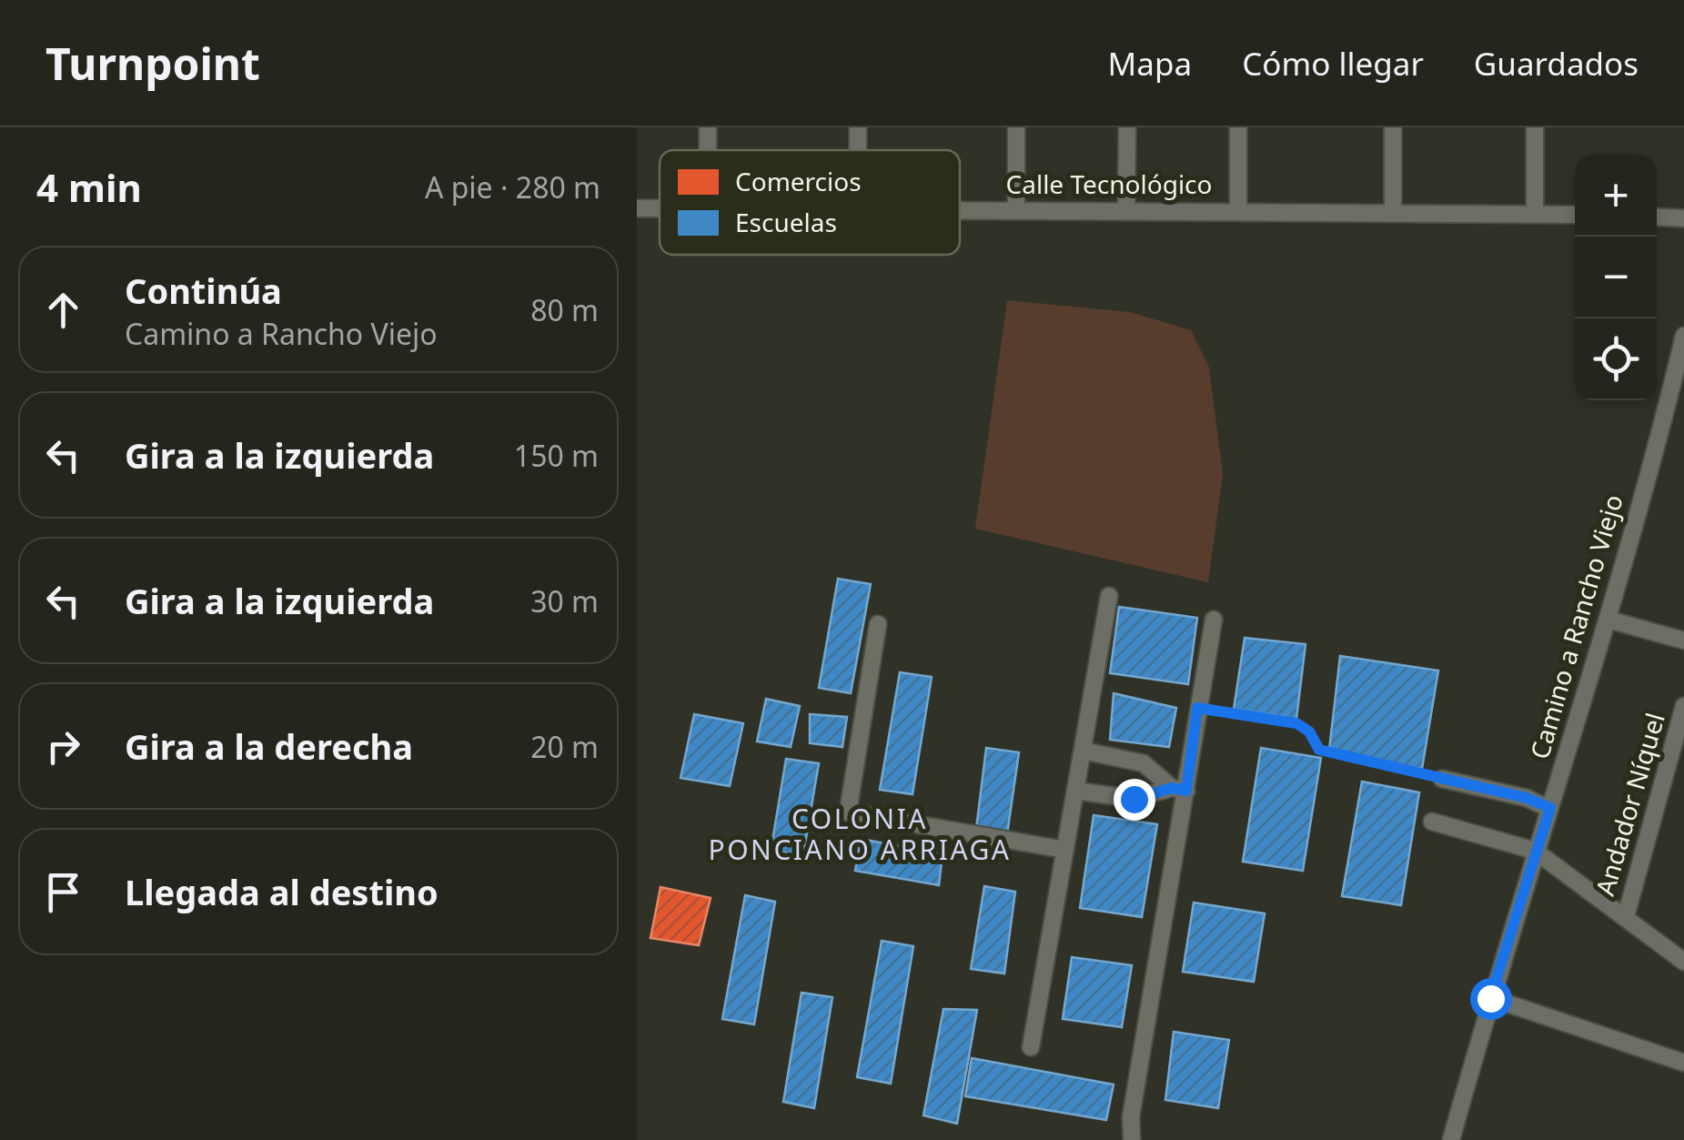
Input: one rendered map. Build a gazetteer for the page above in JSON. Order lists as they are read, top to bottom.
{
  "streets": {
    "street": ["Calle Tecnológico", "Camino a Rancho Viejo", "Andador Níquel"]
  },
  "districts": ["COLONIA PONCIANO ARRIAGA"],
  "legend": ["Comercios", "Escuelas"],
  "page": {
    "header": "Turnpoint",
    "nav": ["Mapa", "Cómo llegar", "Guardados"],
    "heading": ["4 min", "A pie · 280 m"],
    "map_buttons": ["+", "−"],
    "list": [
      ["Continúa", "Camino a Rancho Viejo", "80 m"],
      ["Gira a la izquierda", "150 m"],
      ["Gira a la izquierda", "30 m"],
      ["Gira a la derecha", "20 m"],
      "Llegada al destino"
    ]
  }
}
